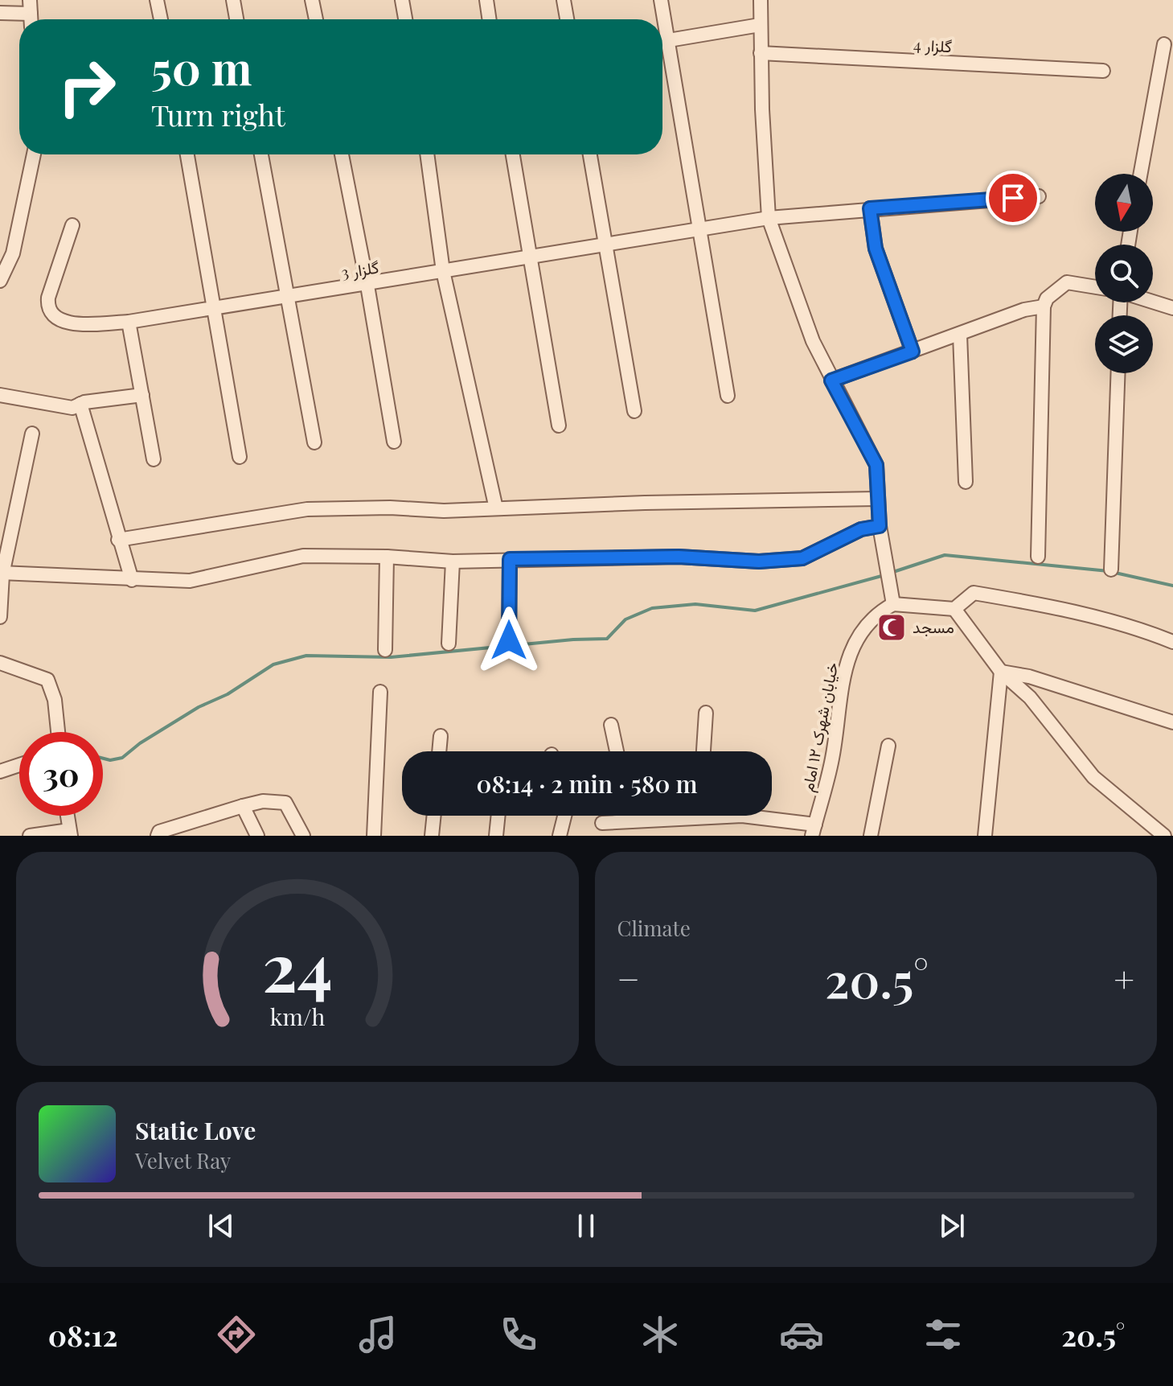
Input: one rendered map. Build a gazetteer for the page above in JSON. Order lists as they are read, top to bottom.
{
  "streets": {
    "street": ["گلزار 4", "گلزار 3", "خیابان شهرک ۱۲ امام"]
  },
  "places": {
    "mosque": ["مسجد"]
  },
  "north": "bottom",
  "page": {
    "turn": ["50 m", "Turn right"],
    "limit": "30",
    "trip": "08:14 · 2 min · 580 m",
    "tile": "Climate",
    "heat": ["−", "20.5°", "+"],
    "song": ["Static Love", "Velvet Ray"],
    "tabs": ["08:12", "20.5°"],
    "gauge": ["24", "km/h"]
  }
}
